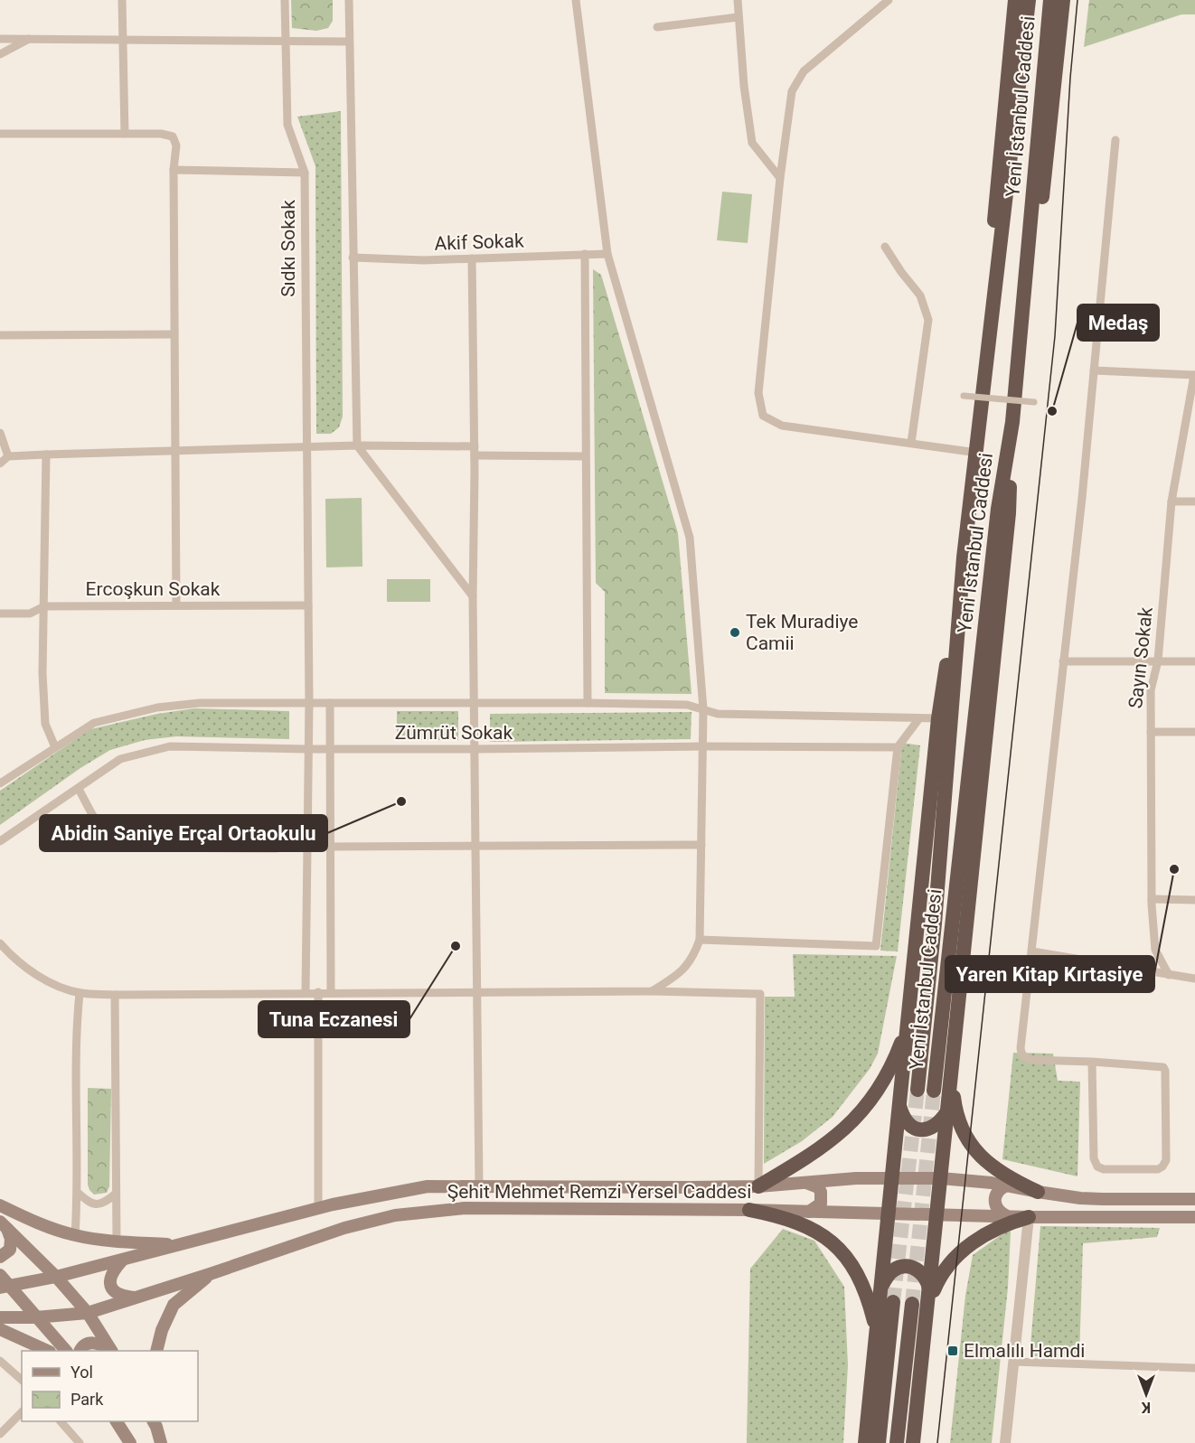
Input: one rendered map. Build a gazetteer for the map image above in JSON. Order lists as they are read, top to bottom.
{
  "streets": {
    "highway": ["Yeni İstanbul Caddesi"],
    "main road": ["Şehit Mehmet Remzi Yersel Caddesi"],
    "street": [
      "Akif Sokak",
      "Sıdkı Sokak",
      "Ercoşkun Sokak",
      "Sayın Sokak",
      "Zümrüt Sokak"
    ]
  },
  "crossings": [
    ["Sıdkı Sokak", "Ercoşkun Sokak"],
    ["Sıdkı Sokak", "Zümrüt Sokak"]
  ],
  "places": {
    "other": [
      "Medaş",
      "Tek Muradiye Camii",
      "Abidin Saniye Erçal Ortaokulu",
      "Yaren Kitap Kırtasiye",
      "Tuna Eczanesi"
    ],
    "transit": ["Elmalılı Hamdi"]
  },
  "legend": ["Yol", "Park"],
  "north": "bottom"
}
